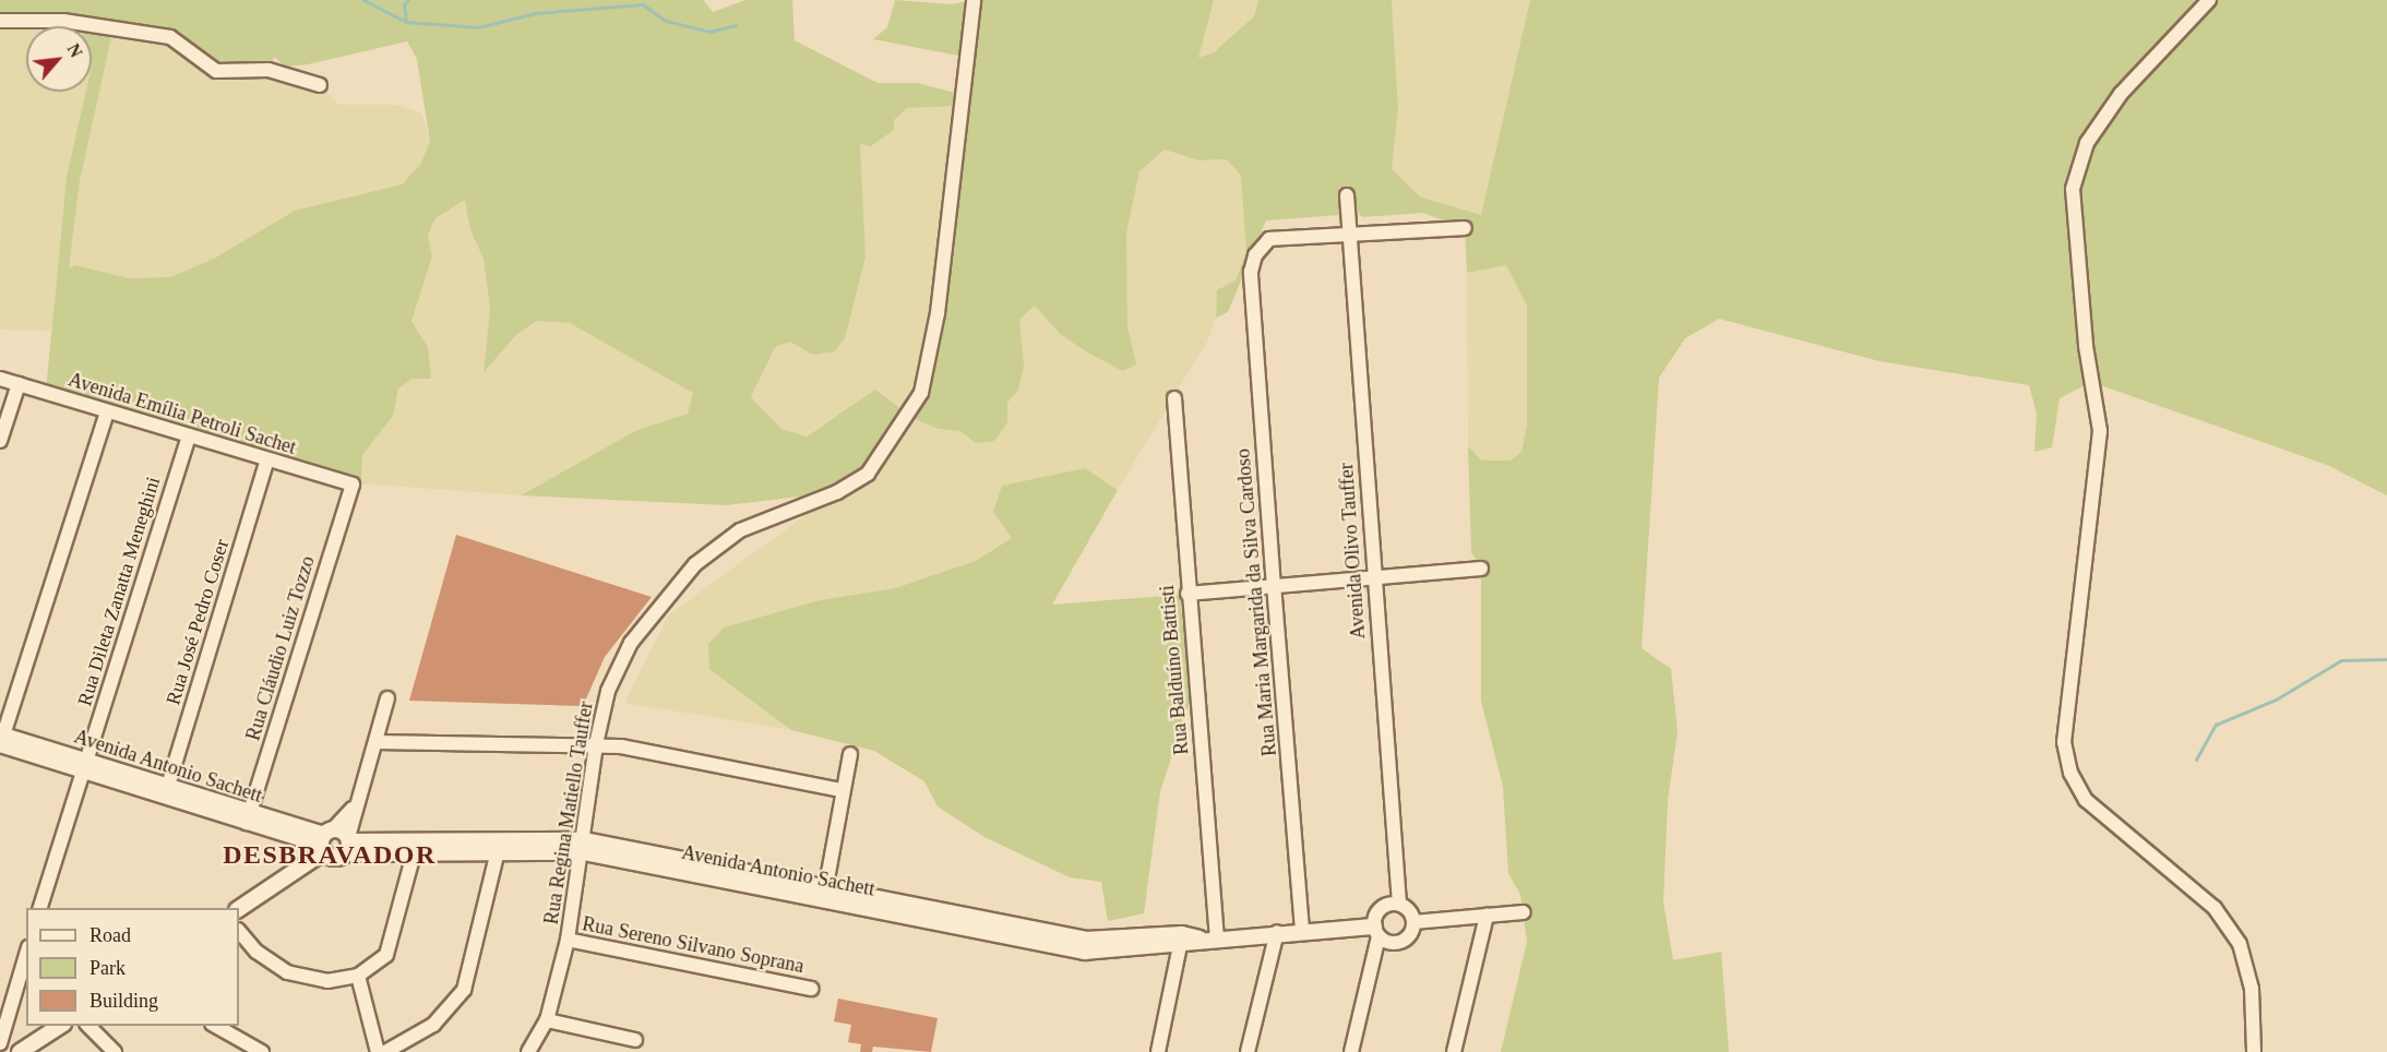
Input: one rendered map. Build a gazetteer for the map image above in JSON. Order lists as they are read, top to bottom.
{
  "streets": {
    "street": [
      "Avenida Emília Petroli Sachet",
      "Avenida Olivo Tauffer",
      "Rua Dileta Zanatta Meneghini",
      "Rua Maria Margarida da Silva Cardoso",
      "Rua José Pedro Coser",
      "Rua Cláudio Luiz Tozzo",
      "Rua Balduíno Battisti",
      "Avenida Antonio Sachett",
      "Rua Regina Matiello Tauffer",
      "Rua Sereno Silvano Soprana"
    ]
  },
  "crossings": [
    ["Avenida Emília Petroli Sachet", "Rua Dileta Zanatta Meneghini"],
    ["Avenida Emília Petroli Sachet", "Rua José Pedro Coser"],
    ["Avenida Emília Petroli Sachet", "Rua Cláudio Luiz Tozzo"],
    ["Avenida Olivo Tauffer", "Rua Maria Margarida da Silva Cardoso"],
    ["Rua Dileta Zanatta Meneghini", "Avenida Antonio Sachett"],
    ["Rua Maria Margarida da Silva Cardoso", "Avenida Antonio Sachett"],
    ["Rua José Pedro Coser", "Avenida Antonio Sachett"],
    ["Rua Cláudio Luiz Tozzo", "Avenida Antonio Sachett"],
    ["Rua Balduíno Battisti", "Avenida Antonio Sachett"],
    ["Avenida Antonio Sachett", "Rua Regina Matiello Tauffer"],
    ["Rua Regina Matiello Tauffer", "Rua Sereno Silvano Soprana"]
  ],
  "districts": ["DESBRAVADOR"],
  "legend": ["Road", "Park", "Building"],
  "north": "top right"
}
